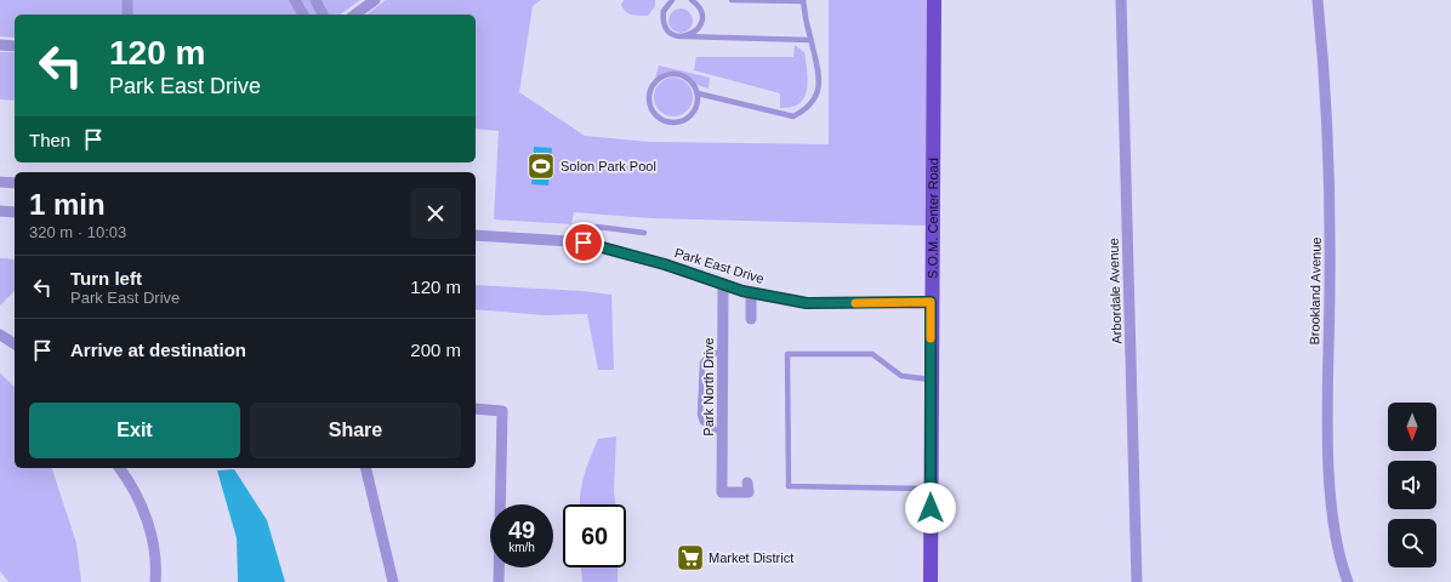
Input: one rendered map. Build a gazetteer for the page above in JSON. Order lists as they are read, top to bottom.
{
  "streets": {
    "main road": ["S.O.M. Center Road"],
    "street": [
      "Park East Drive",
      "Arbordale Avenue",
      "Brookland Avenue",
      "Park North Drive"
    ]
  },
  "crossings": [
    ["S.O.M. Center Road", "Park East Drive"],
    ["Park East Drive", "Park North Drive"]
  ],
  "places": {
    "sports": ["Solon Park Pool"],
    "supermarket": ["Market District"]
  },
  "north": "bottom",
  "page": {
    "turn": ["120 m", "Park East Drive"],
    "then": "Then",
    "heading": ["1 min", "320 m · 10:03"],
    "list": [
      {
        "name": "Turn left",
        "note": "Park East Drive",
        "value": "120 m"
      },
      {
        "name": "Arrive at destination",
        "value": "200 m"
      }
    ],
    "buttons": ["Exit", "Share"],
    "speed": "49 km/h",
    "limit": "60"
  }
}
